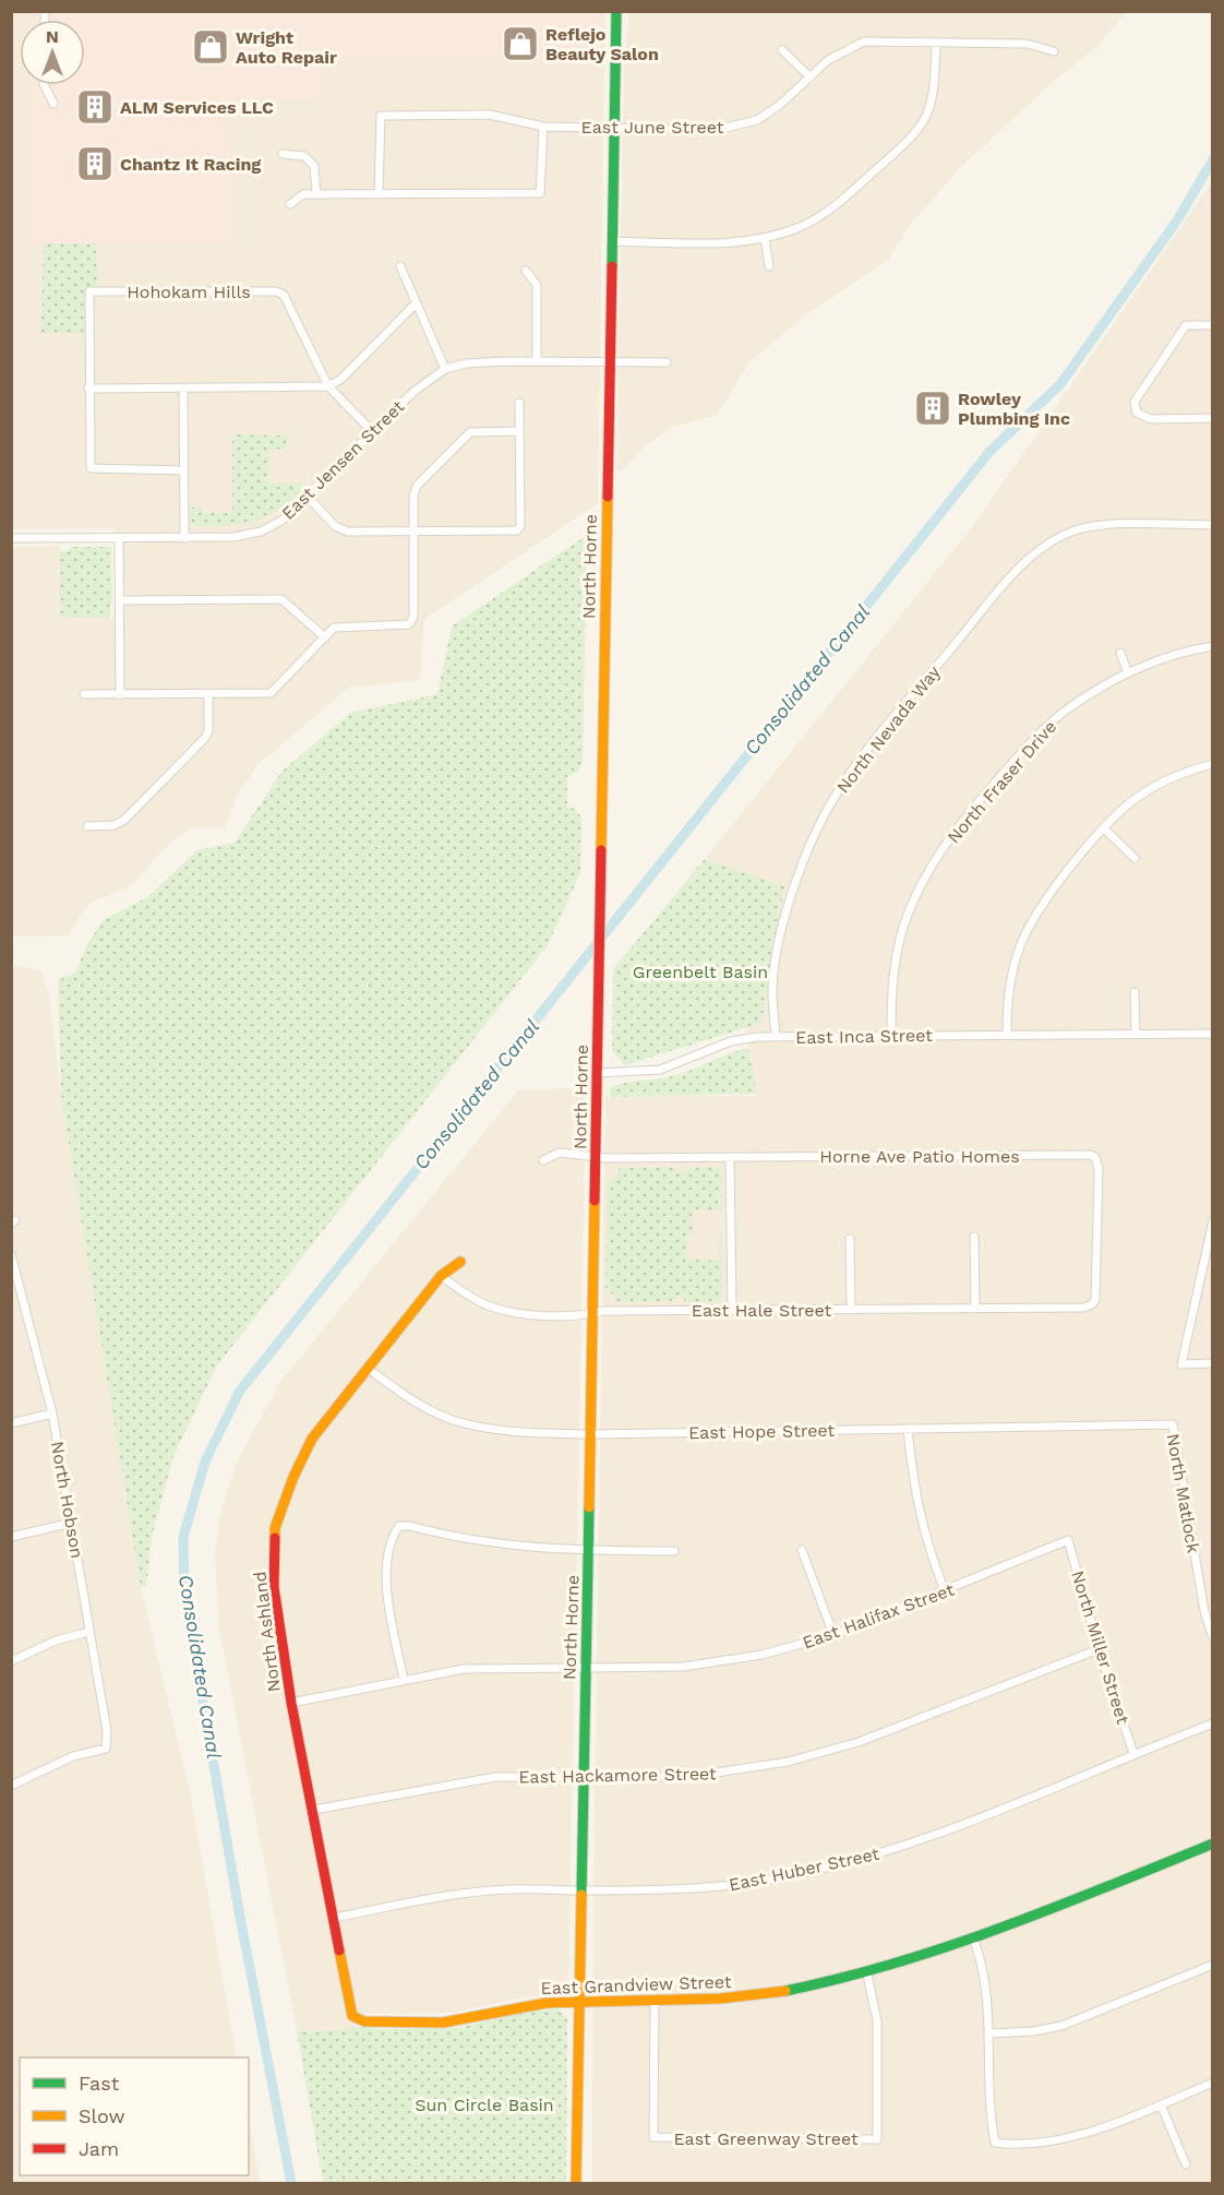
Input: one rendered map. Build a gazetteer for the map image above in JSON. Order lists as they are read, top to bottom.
{
  "streets": {
    "street": [
      "East June Street",
      "Hohokam Hills",
      "East Jensen Street",
      "North Horne",
      "North Nevada Way",
      "North Fraser Drive",
      "East Inca Street",
      "Horne Ave Patio Homes",
      "East Hale Street",
      "East Hope Street",
      "North Matlock",
      "North Hobson",
      "East Halifax Street",
      "North Ashland",
      "North Miller Street",
      "East Hackamore Street",
      "East Huber Street",
      "East Grandview Street",
      "East Greenway Street"
    ]
  },
  "crossings": [
    ["East June Street", "North Horne"],
    ["Hohokam Hills", "East Jensen Street"],
    ["East Jensen Street", "North Horne"],
    ["North Horne", "East Inca Street"],
    ["North Horne", "Horne Ave Patio Homes"],
    ["North Horne", "East Hale Street"],
    ["North Horne", "East Hope Street"],
    ["North Horne", "East Halifax Street"],
    ["North Horne", "East Hackamore Street"],
    ["North Horne", "East Huber Street"],
    ["North Horne", "East Grandview Street"],
    ["North Nevada Way", "East Inca Street"],
    ["North Fraser Drive", "East Inca Street"],
    ["Horne Ave Patio Homes", "East Hale Street"],
    ["East Hale Street", "North Ashland"],
    ["East Hope Street", "North Matlock"],
    ["East Hope Street", "North Ashland"],
    ["East Halifax Street", "North Ashland"],
    ["East Halifax Street", "North Miller Street"],
    ["North Ashland", "East Hackamore Street"],
    ["North Ashland", "East Huber Street"],
    ["North Ashland", "East Grandview Street"],
    ["North Miller Street", "East Hackamore Street"],
    ["North Miller Street", "East Huber Street"],
    ["East Grandview Street", "East Greenway Street"]
  ],
  "water": ["Consolidated Canal"],
  "parks": ["Greenbelt Basin", "Sun Circle Basin"],
  "places": {
    "shop": ["Reflejo Beauty Salon", "Wright Auto Repair"],
    "building": ["ALM Services LLC", "Chantz It Racing", "Rowley Plumbing Inc"]
  },
  "legend": ["Fast", "Slow", "Jam"],
  "north": "top"
}
